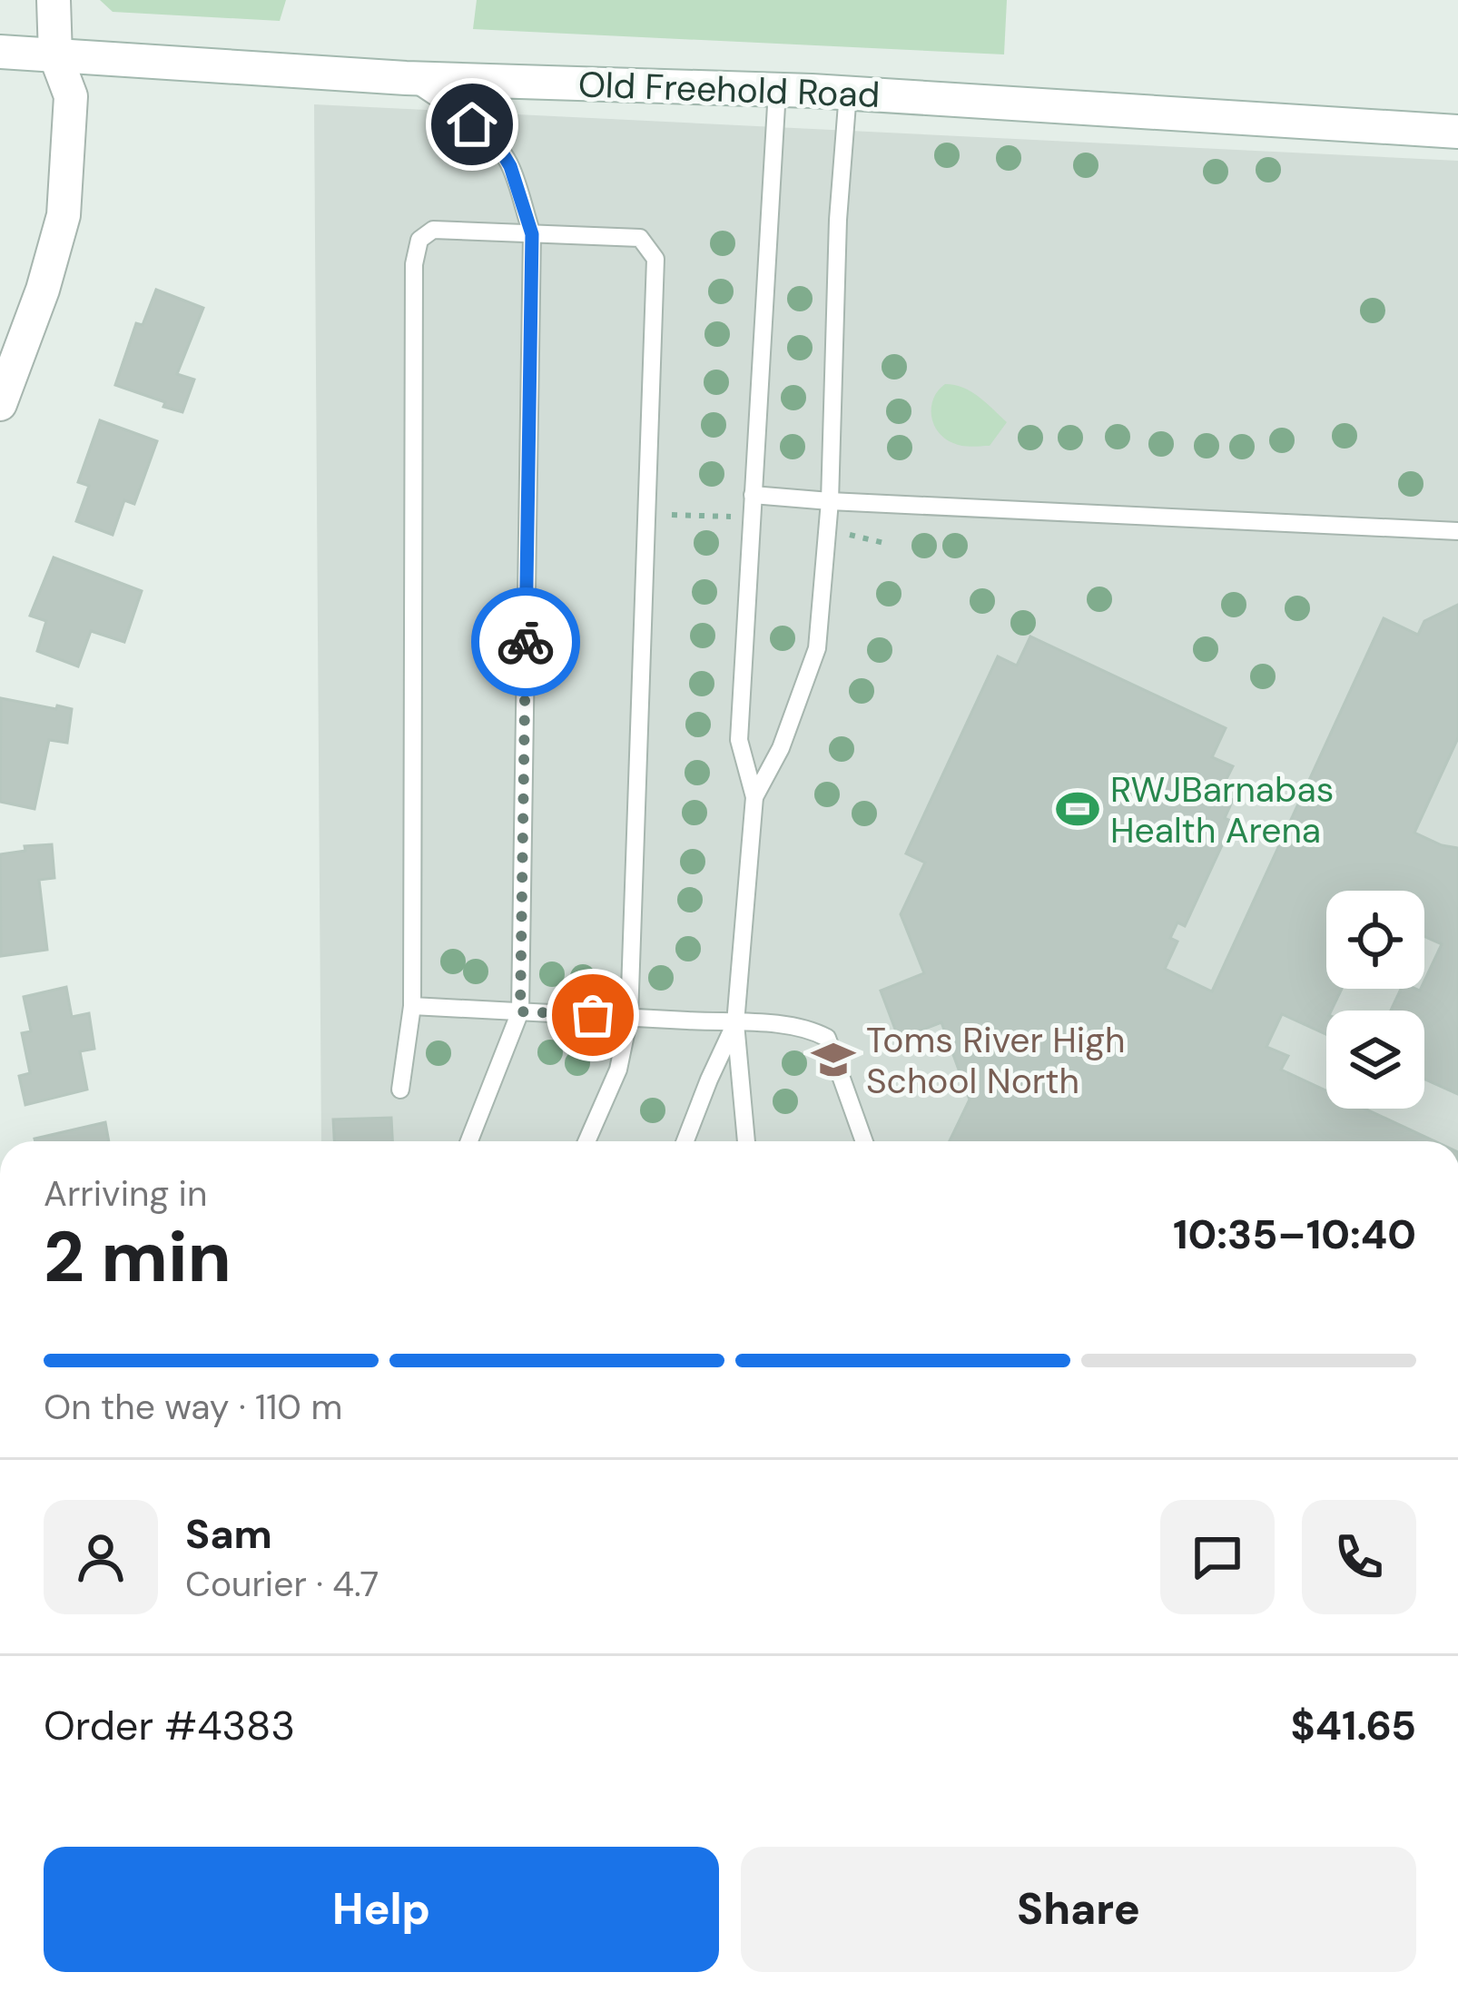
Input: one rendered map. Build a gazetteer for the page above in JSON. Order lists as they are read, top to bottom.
{
  "streets": {
    "main road": ["Old Freehold Road"]
  },
  "places": {
    "sports": ["RWJBarnabas Health Arena"],
    "school or university": ["Toms River High School North"]
  },
  "page": {
    "heading": ["2 min", "Arriving in", "10:35–10:40"],
    "panel": [
      "Sam",
      "Courier · 4.7",
      "Order #4383",
      "$41.65"
    ],
    "bar": "On the way · 110 m",
    "buttons": ["Help", "Share"]
  }
}
